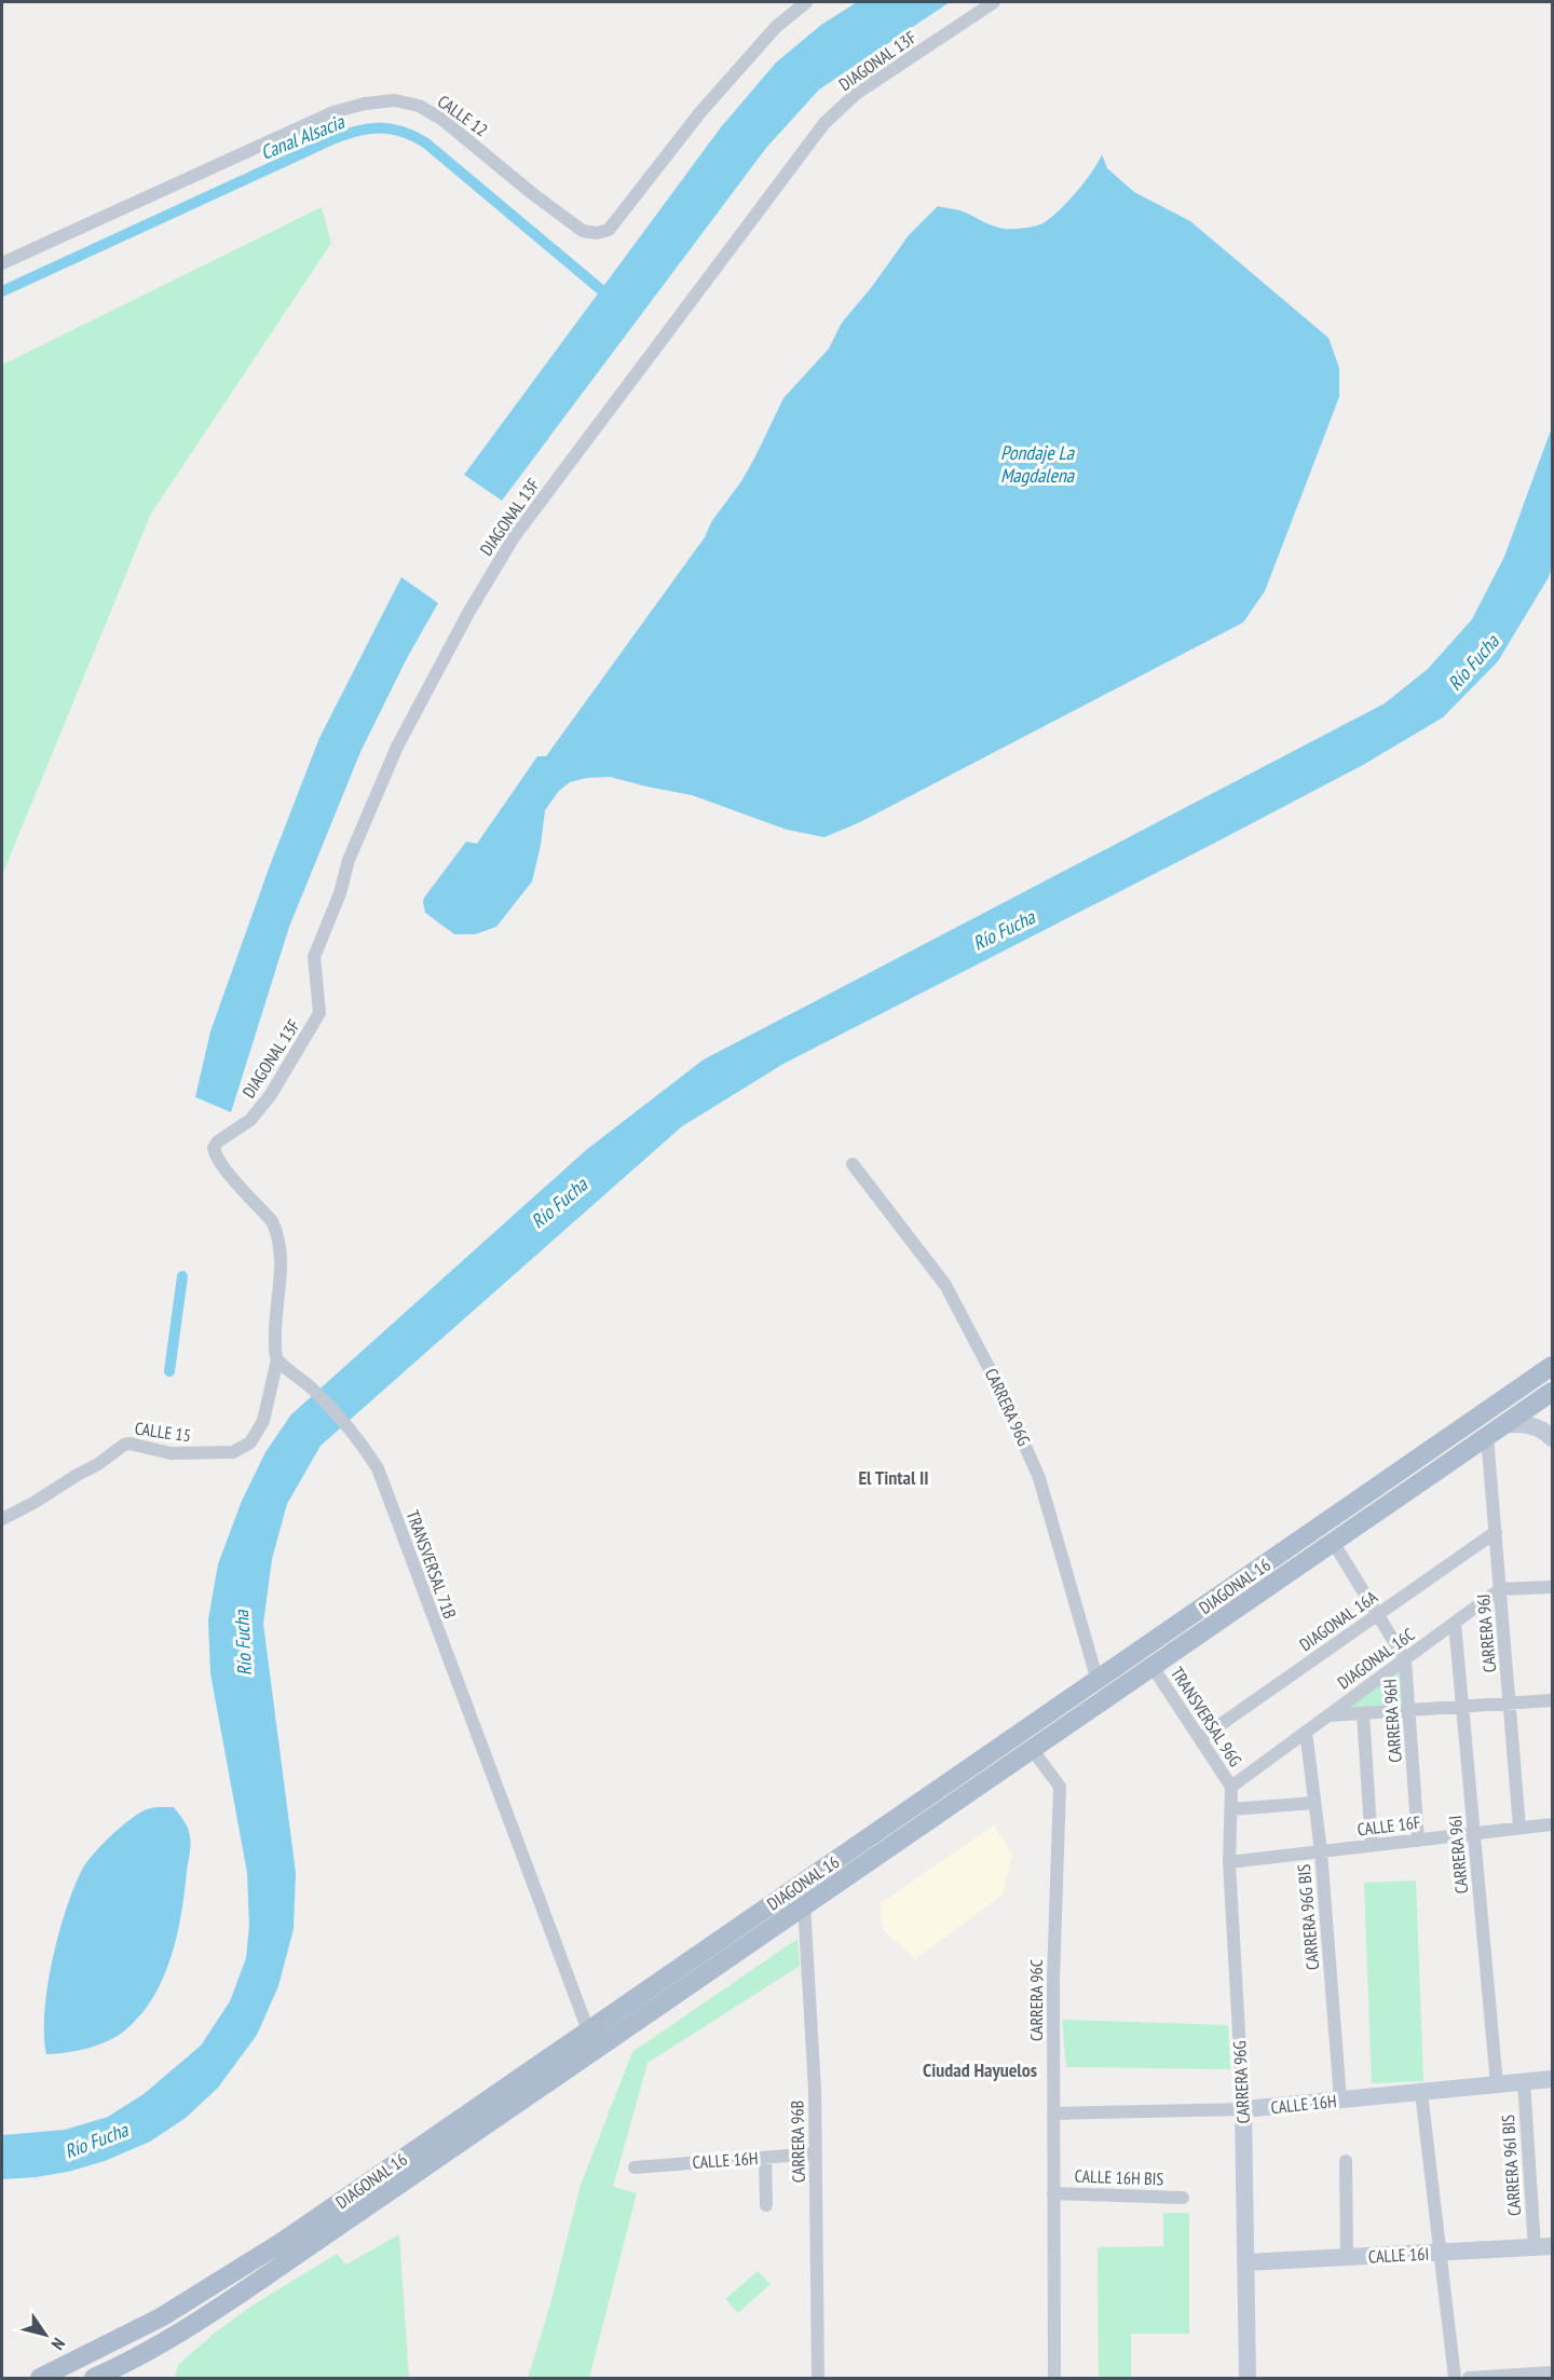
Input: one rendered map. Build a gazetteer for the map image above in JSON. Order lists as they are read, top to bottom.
{
  "streets": {
    "main road": ["DIAGONAL 16"],
    "street": [
      "DIAGONAL 13F",
      "CALLE 12",
      "CARRERA 96G",
      "CALLE 15",
      "TRANSVERSAL 71B",
      "DIAGONAL 16A",
      "CARRERA 96J",
      "DIAGONAL 16C",
      "TRANSVERSAL 96G",
      "CARRERA 96H",
      "CALLE 16F",
      "CARRERA 96I",
      "CARRERA 96G BIS",
      "CARRERA 96C",
      "CALLE 16H",
      "CARRERA 96B",
      "CARRERA 96I BIS",
      "CALLE 16H BIS",
      "CALLE 16I"
    ]
  },
  "crossings": [
    ["DIAGONAL 13F", "CALLE 15"],
    ["DIAGONAL 13F", "TRANSVERSAL 71B"],
    ["CARRERA 96G", "DIAGONAL 16"],
    ["CARRERA 96G", "DIAGONAL 16C"],
    ["CARRERA 96G", "TRANSVERSAL 96G"],
    ["CARRERA 96G", "CALLE 16F"],
    ["CARRERA 96G", "CALLE 16H"],
    ["CARRERA 96G", "CALLE 16I"],
    ["CALLE 15", "TRANSVERSAL 71B"],
    ["TRANSVERSAL 71B", "DIAGONAL 16"],
    ["DIAGONAL 16", "CARRERA 96J"],
    ["DIAGONAL 16", "TRANSVERSAL 96G"],
    ["DIAGONAL 16", "CARRERA 96H"],
    ["DIAGONAL 16", "CARRERA 96C"],
    ["DIAGONAL 16", "CARRERA 96B"],
    ["DIAGONAL 16A", "CARRERA 96J"],
    ["DIAGONAL 16A", "TRANSVERSAL 96G"],
    ["DIAGONAL 16A", "CARRERA 96H"],
    ["CARRERA 96J", "DIAGONAL 16C"],
    ["CARRERA 96J", "CALLE 16F"],
    ["DIAGONAL 16C", "TRANSVERSAL 96G"],
    ["DIAGONAL 16C", "CARRERA 96H"],
    ["DIAGONAL 16C", "CARRERA 96I"],
    ["DIAGONAL 16C", "CARRERA 96G BIS"],
    ["CARRERA 96H", "CALLE 16F"],
    ["CALLE 16F", "CARRERA 96I"],
    ["CALLE 16F", "CARRERA 96G BIS"],
    ["CARRERA 96I", "CALLE 16H"],
    ["CARRERA 96G BIS", "CALLE 16H"],
    ["CARRERA 96C", "CALLE 16H"],
    ["CARRERA 96C", "CALLE 16H BIS"],
    ["CALLE 16H", "CARRERA 96B"],
    ["CALLE 16H", "CARRERA 96I BIS"],
    ["CARRERA 96I BIS", "CALLE 16I"]
  ],
  "districts": ["El Tintal II", "Ciudad Hayuelos"],
  "water": ["Canal Alsacia", "Pondaje La Magdalena", "Río Fucha"],
  "north": "bottom right"
}
